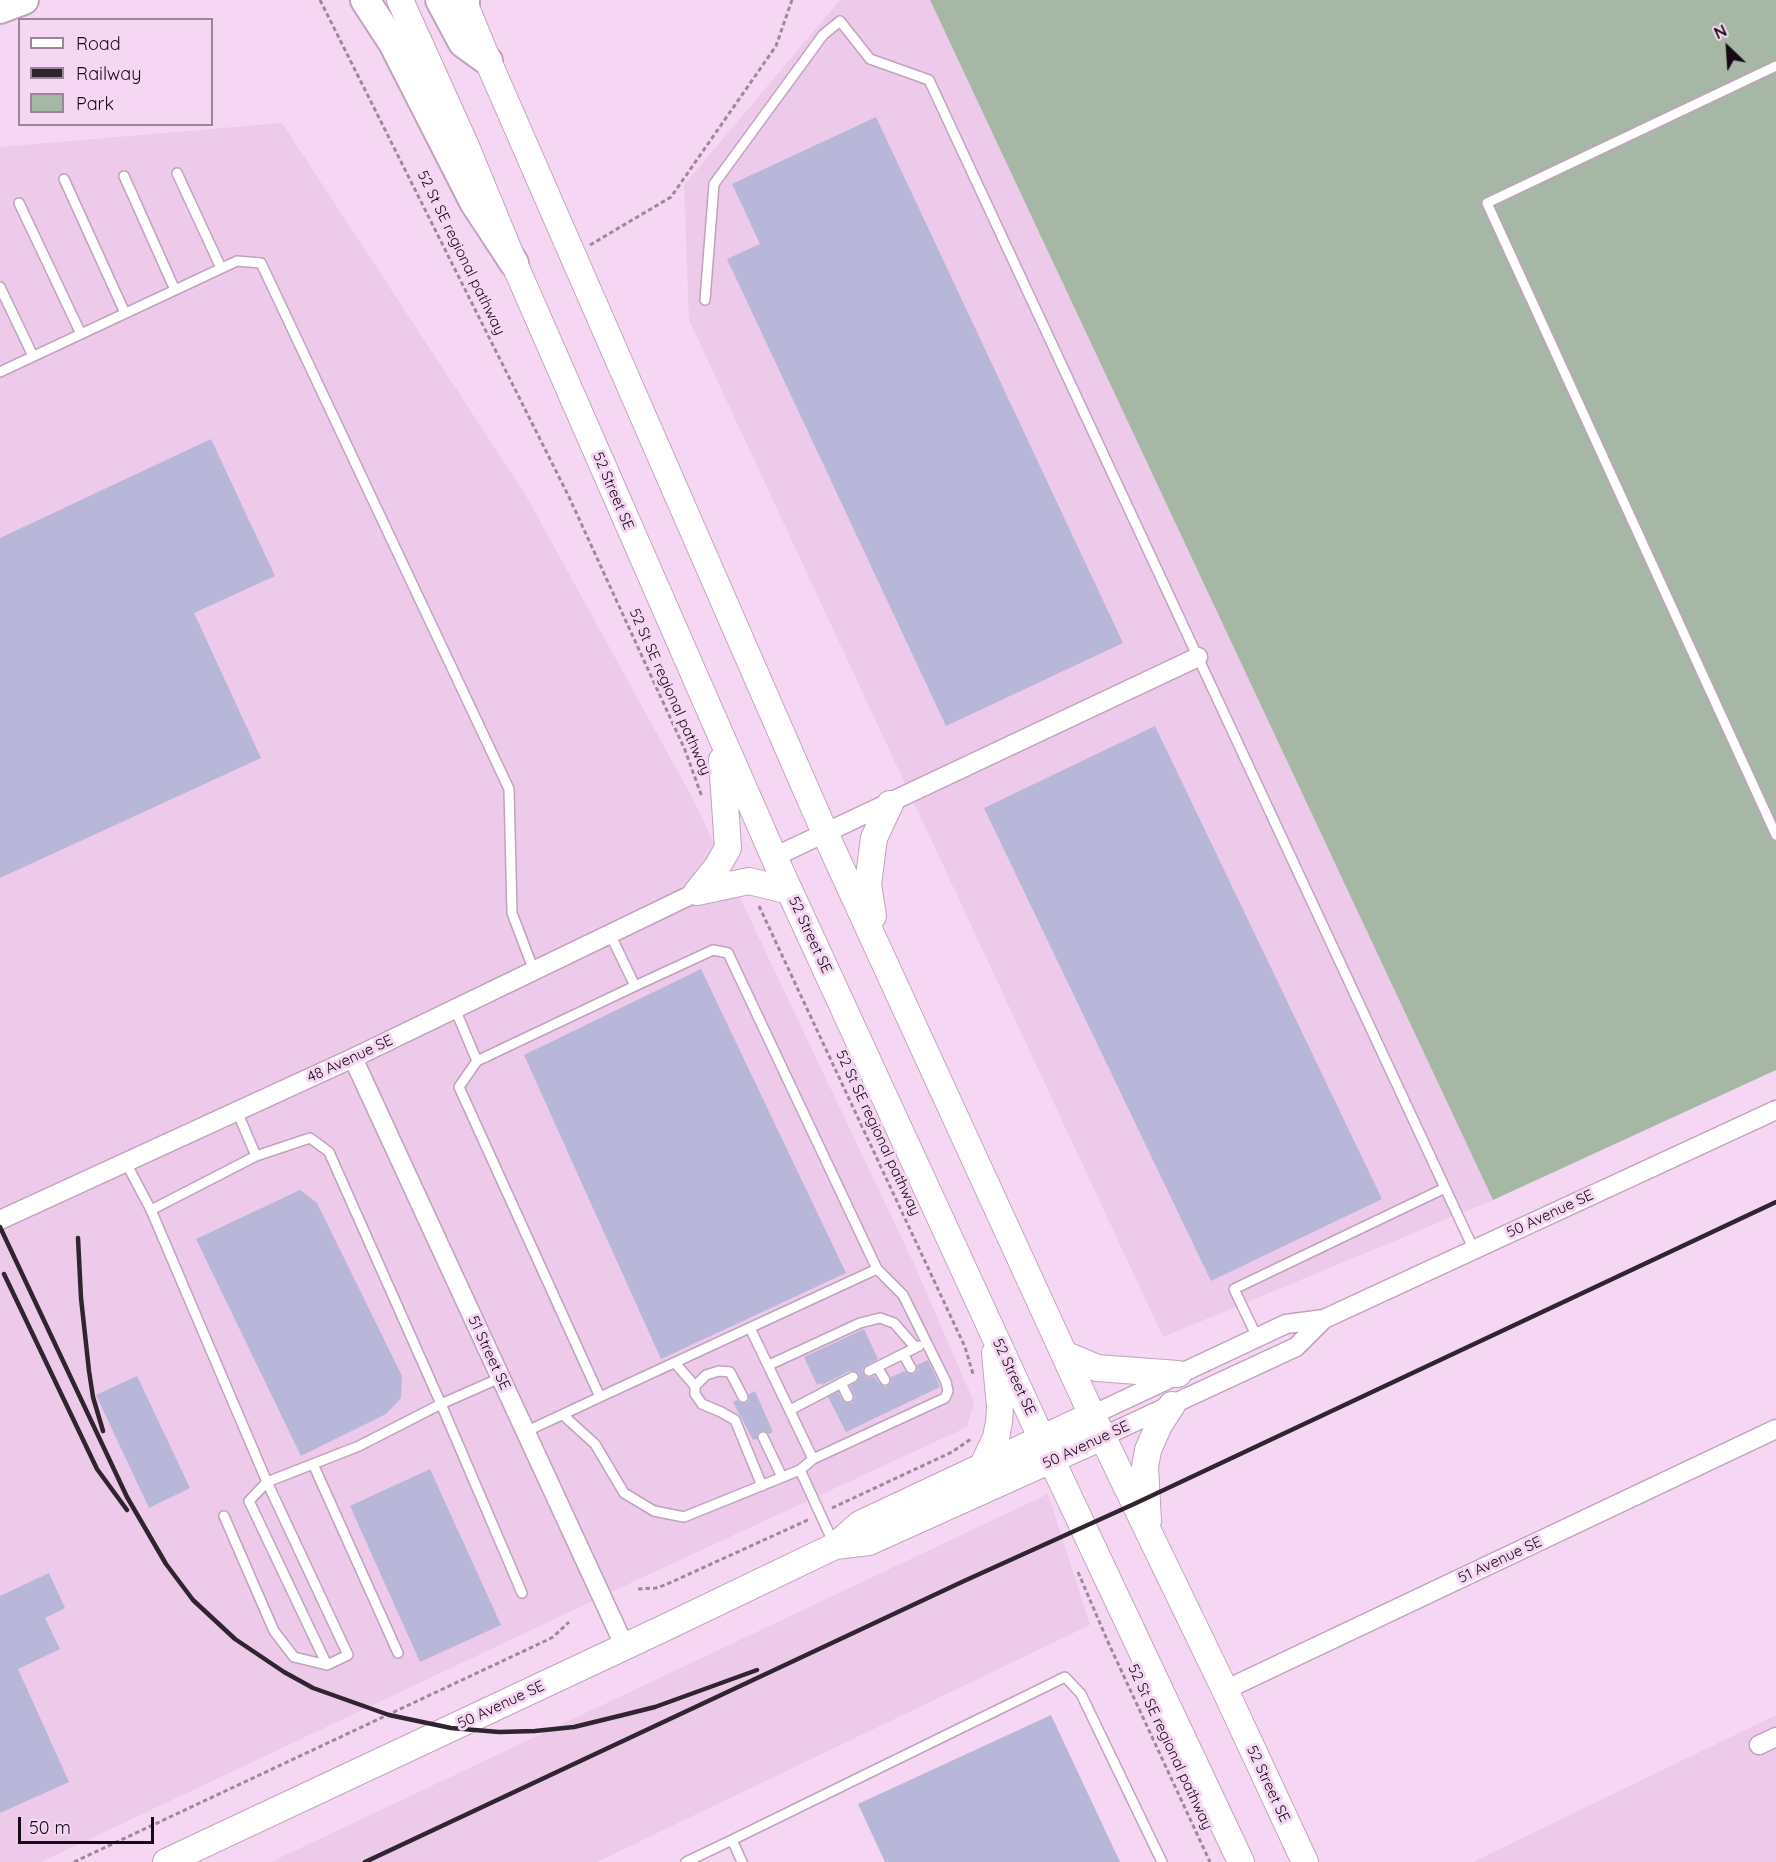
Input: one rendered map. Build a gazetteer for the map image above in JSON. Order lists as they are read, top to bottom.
{
  "streets": {
    "main road": ["52 Street SE", "50 Avenue SE"],
    "street": ["48 Avenue SE", "51 Street SE", "51 Avenue SE"],
    "path": ["52 St SE regional pathway"]
  },
  "crossings": [
    ["52 Street SE", "50 Avenue SE"],
    ["52 Street SE", "51 Avenue SE"],
    ["48 Avenue SE", "51 Street SE"],
    ["50 Avenue SE", "51 Street SE"]
  ],
  "legend": ["Road", "Railway", "Park"],
  "scale_bar": "50 m",
  "north": "top left"
}
